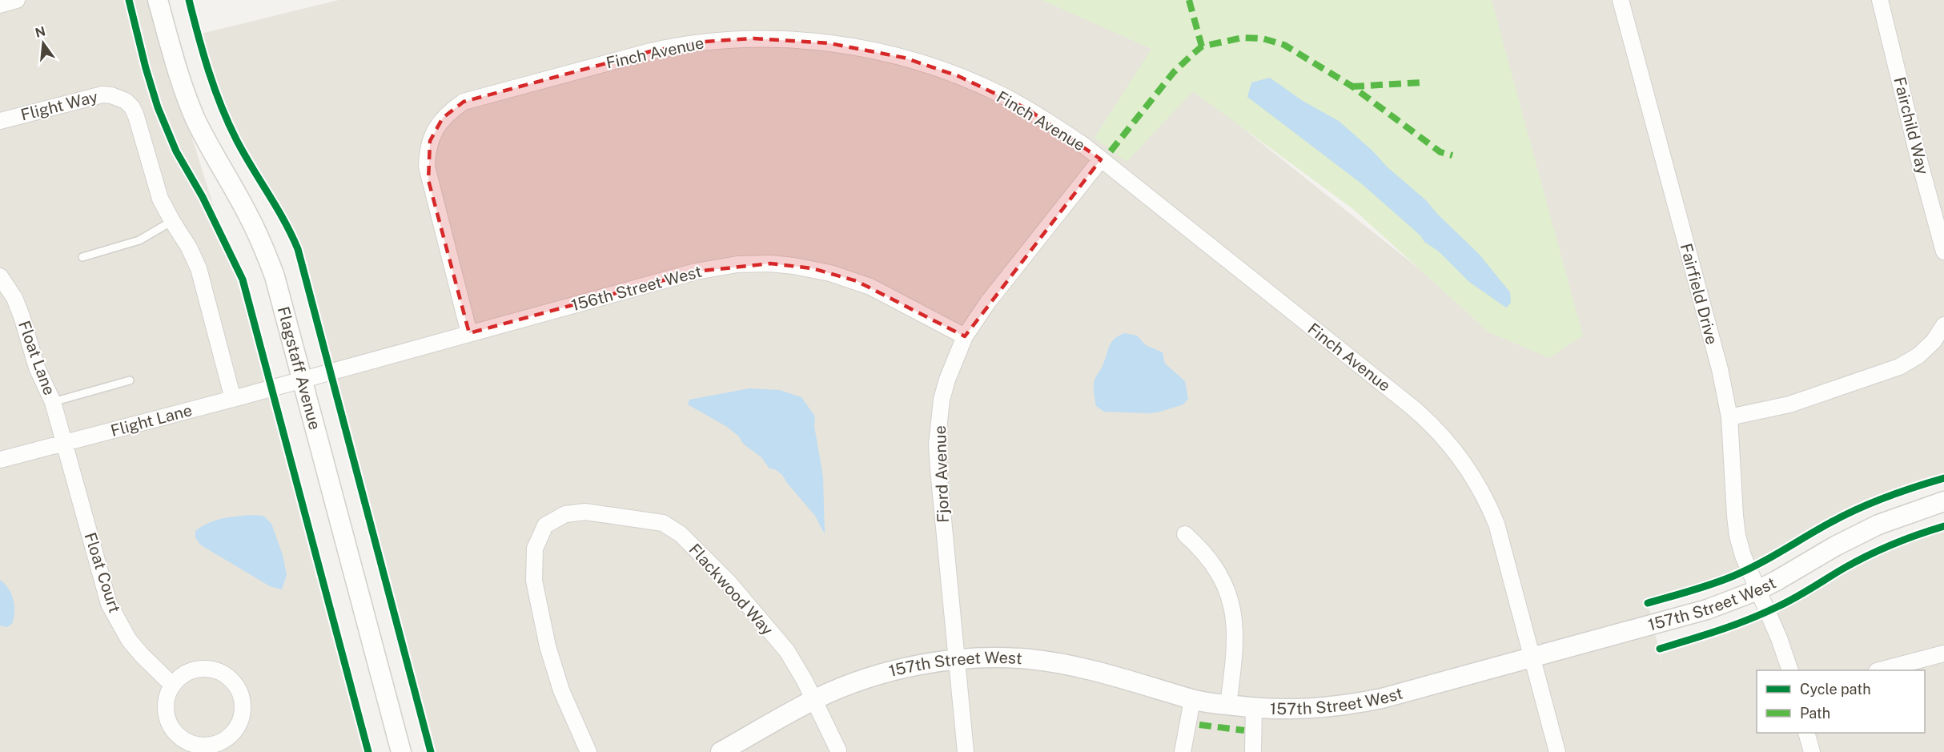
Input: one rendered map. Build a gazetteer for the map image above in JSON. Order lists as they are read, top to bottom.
{
  "streets": {
    "street": [
      "Finch Avenue",
      "Flight Way",
      "Fairchild Way",
      "156th Street West",
      "Fairfield Drive",
      "Float Lane",
      "Flagstaff Avenue",
      "Flight Lane",
      "Fjord Avenue",
      "Float Court",
      "Flackwood Way",
      "157th Street West"
    ]
  },
  "crossings": [
    ["Finch Avenue", "156th Street West"],
    ["Finch Avenue", "Fjord Avenue"],
    ["Finch Avenue", "157th Street West"],
    ["156th Street West", "Flagstaff Avenue"],
    ["156th Street West", "Flight Lane"],
    ["156th Street West", "Fjord Avenue"],
    ["Fairfield Drive", "157th Street West"],
    ["Float Lane", "Flight Lane"],
    ["Float Lane", "Float Court"],
    ["Flagstaff Avenue", "Flight Lane"],
    ["Flight Lane", "Float Court"],
    ["Fjord Avenue", "157th Street West"],
    ["Flackwood Way", "157th Street West"]
  ],
  "legend": ["Cycle path", "Path"],
  "north": "top"
}
